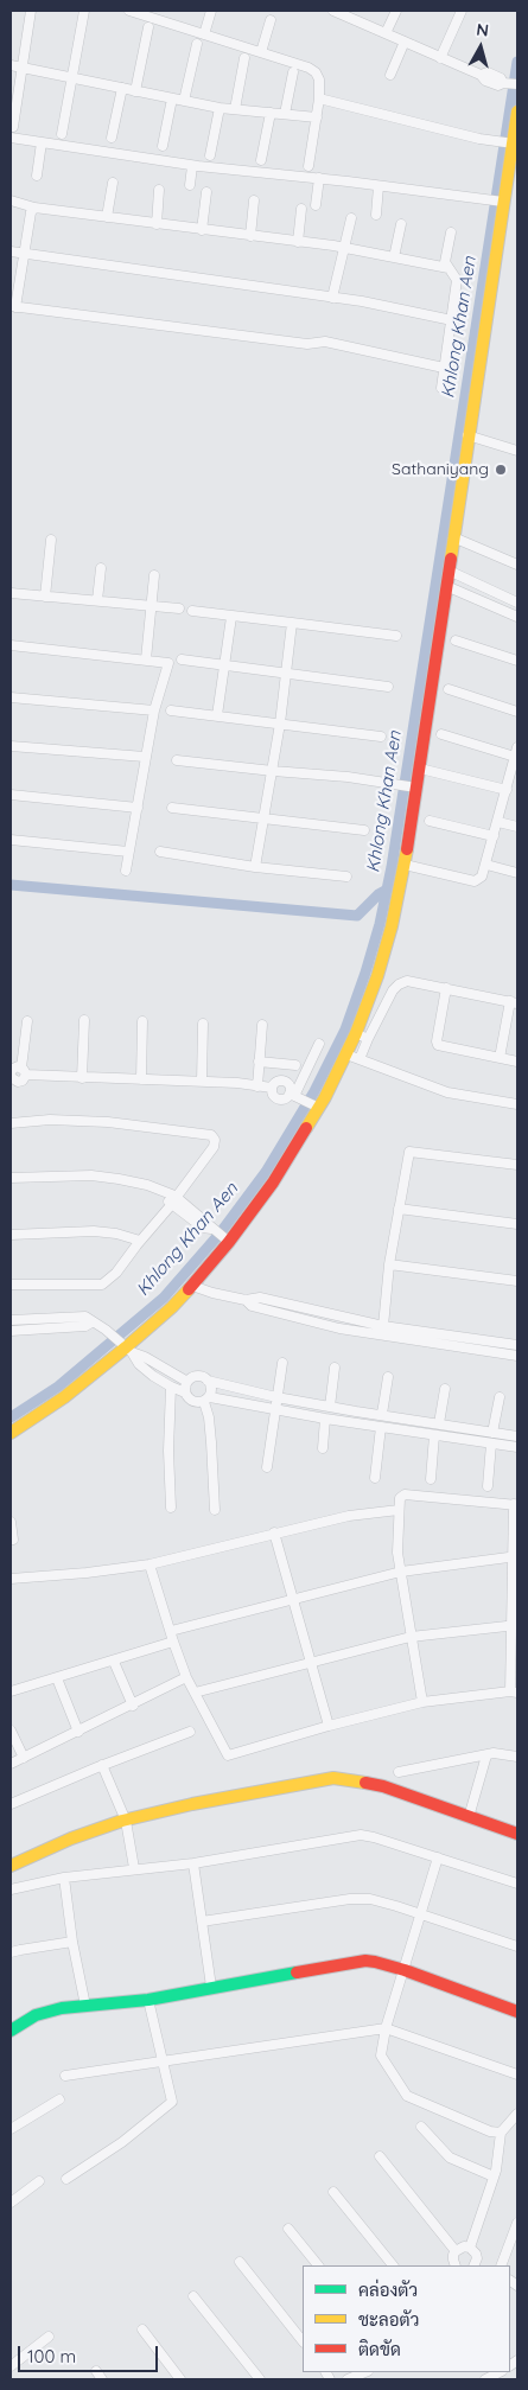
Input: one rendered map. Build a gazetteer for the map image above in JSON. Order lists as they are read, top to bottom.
{
  "water": ["Khlong Khan Aen"],
  "places": ["Sathaniyang"],
  "legend": ["คล่องตัว", "ชะลอตัว", "ติดขัด"],
  "scale_bar": "100 m",
  "north": "top"
}
